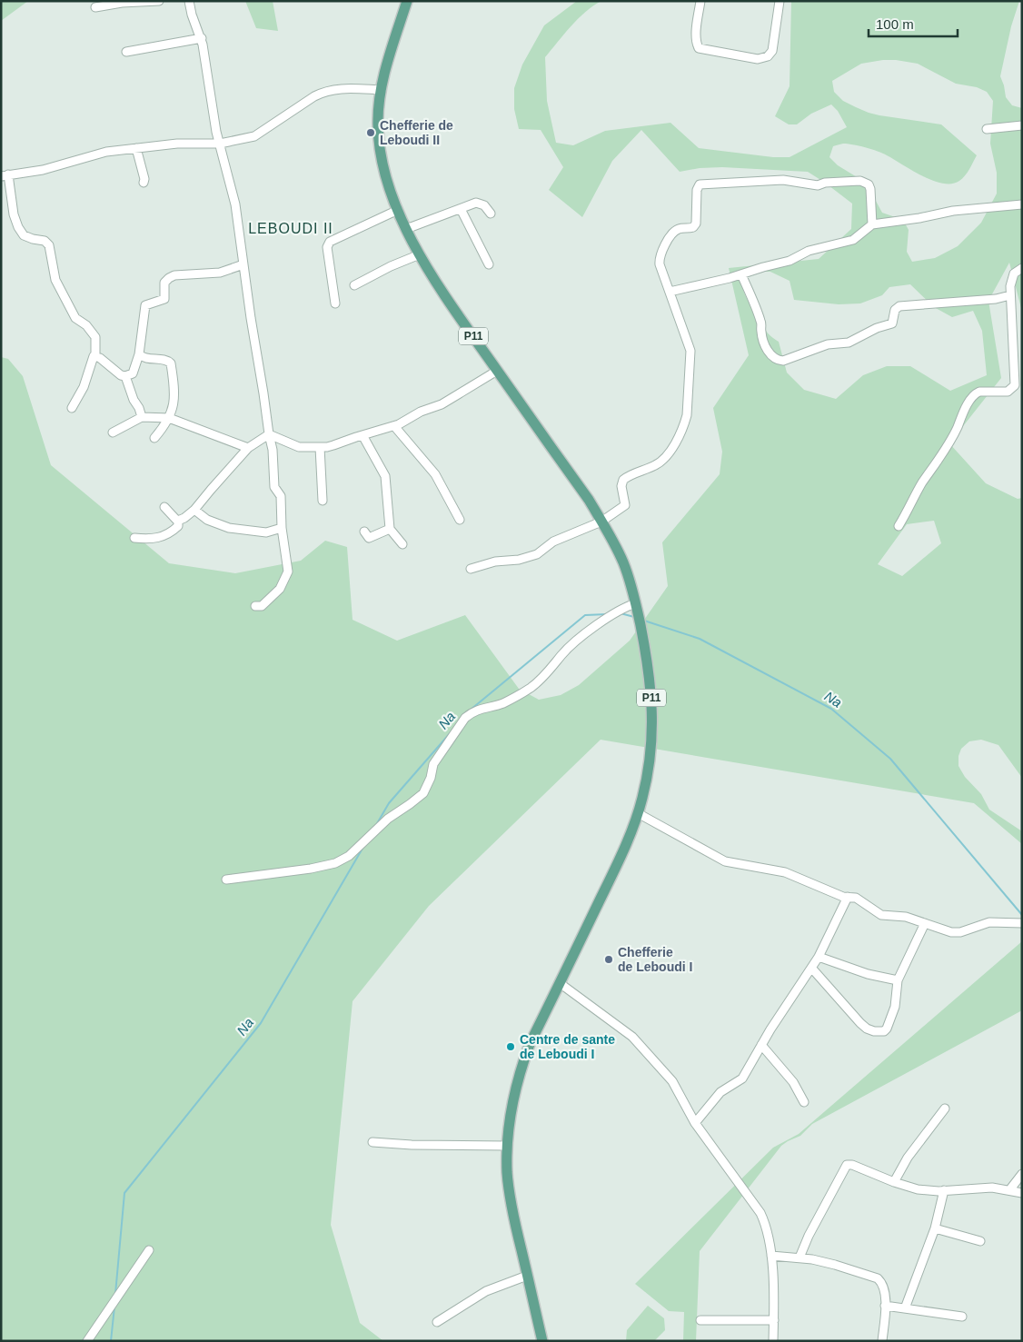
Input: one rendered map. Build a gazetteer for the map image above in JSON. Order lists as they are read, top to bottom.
{
  "streets": {
    "main road": ["P11"]
  },
  "districts": ["LEBOUDI II"],
  "water": ["Na"],
  "places": ["Chefferie de Leboudi II", "Chefferie de Leboudi I", "Centre de sante de Leboudi I"],
  "scale_bar": "100 m"
}
